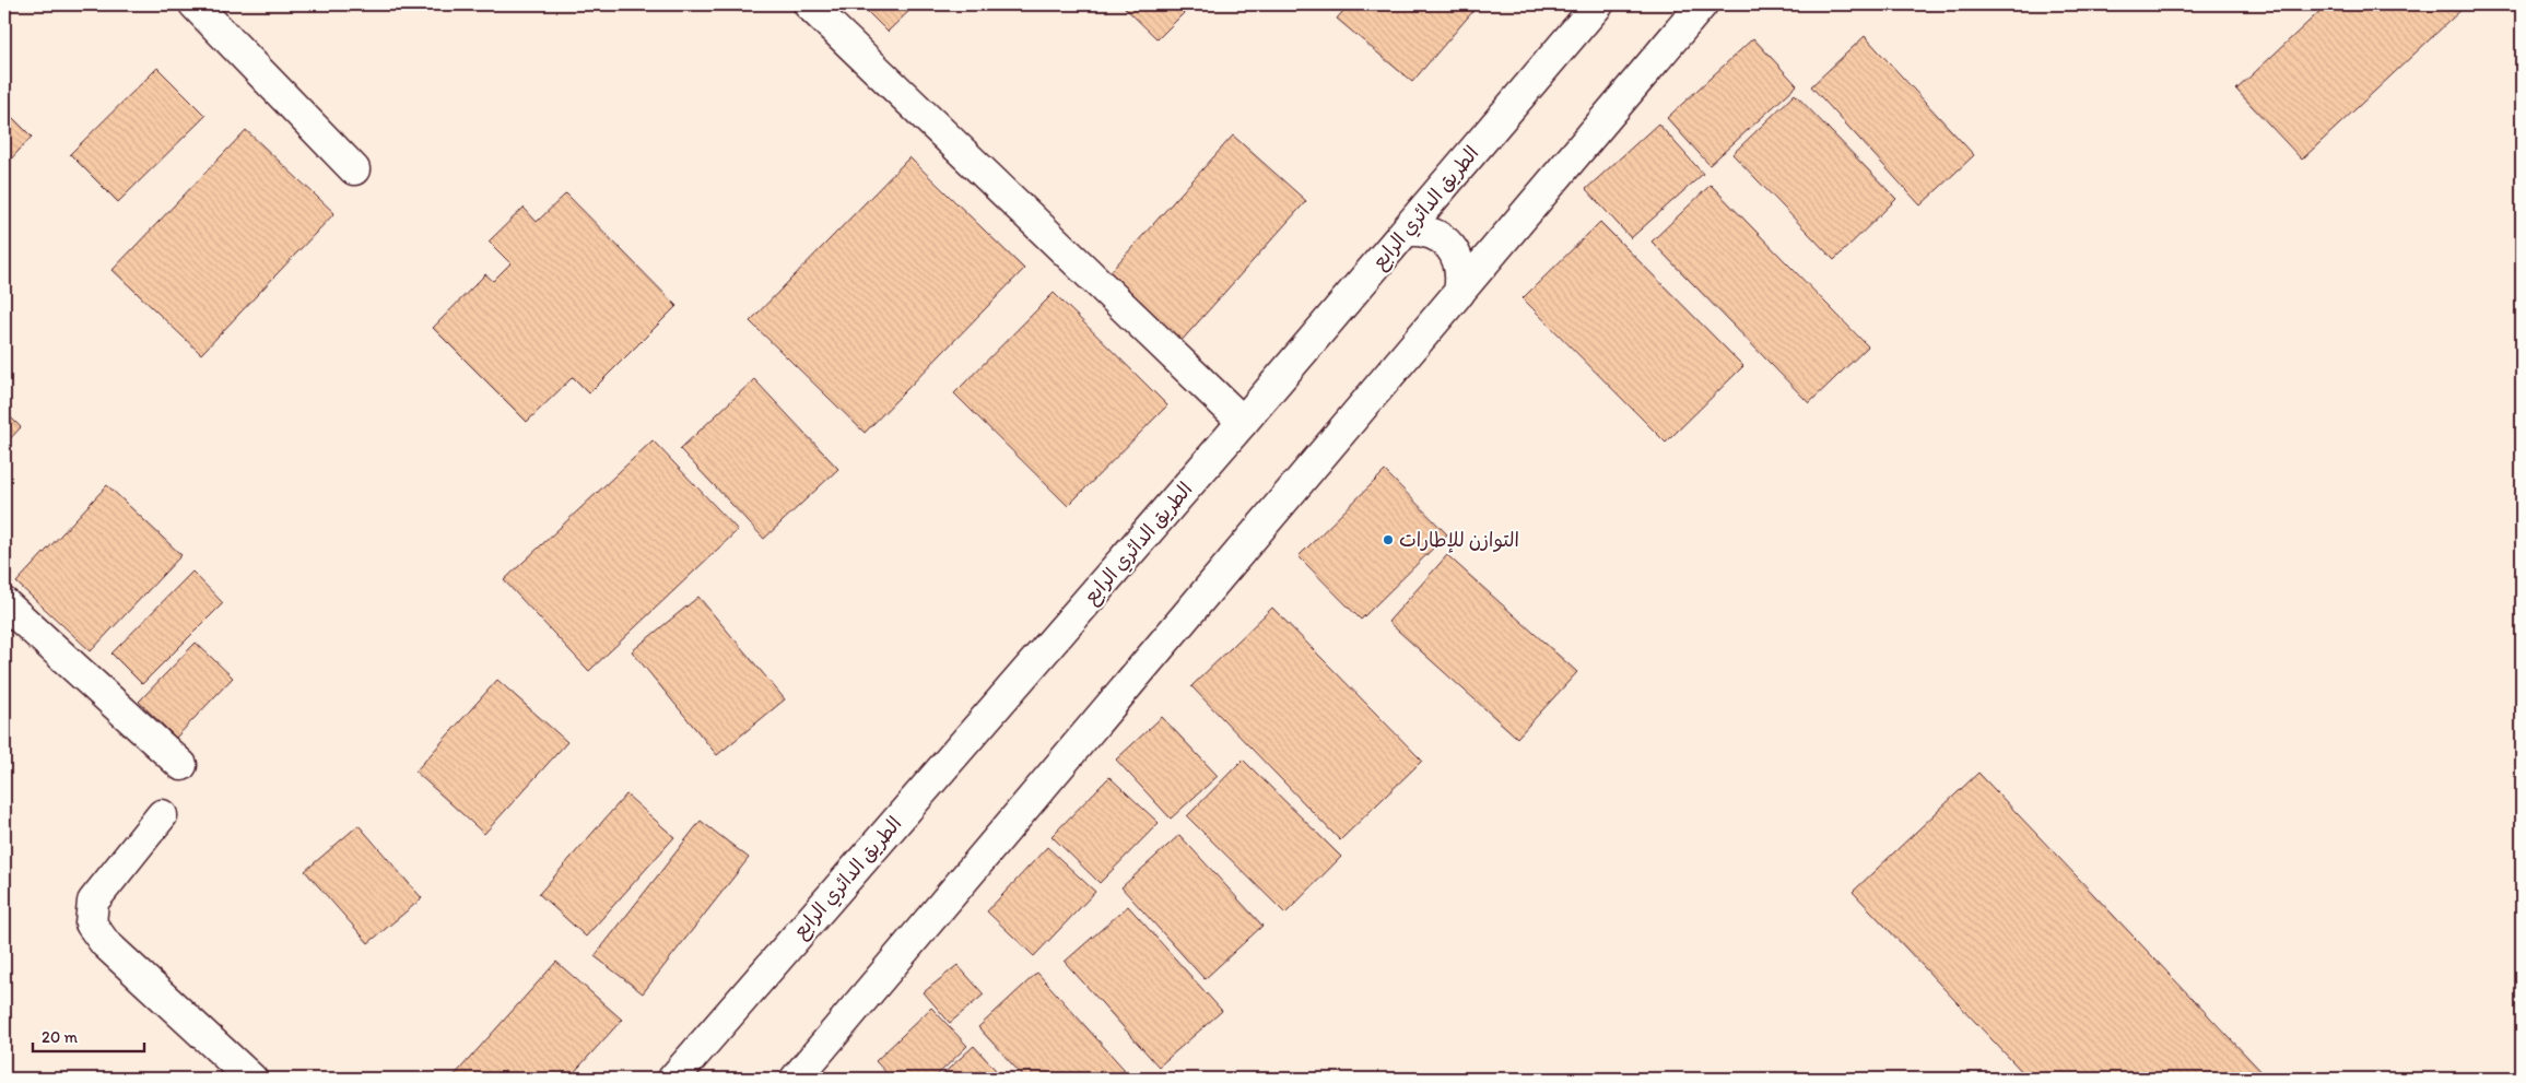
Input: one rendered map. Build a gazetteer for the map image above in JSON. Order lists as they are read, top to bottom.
{
  "streets": {
    "main road": ["الطريق الدائري الرابع"]
  },
  "places": ["التوازن للإطارات"],
  "scale_bar": "20 m"
}
